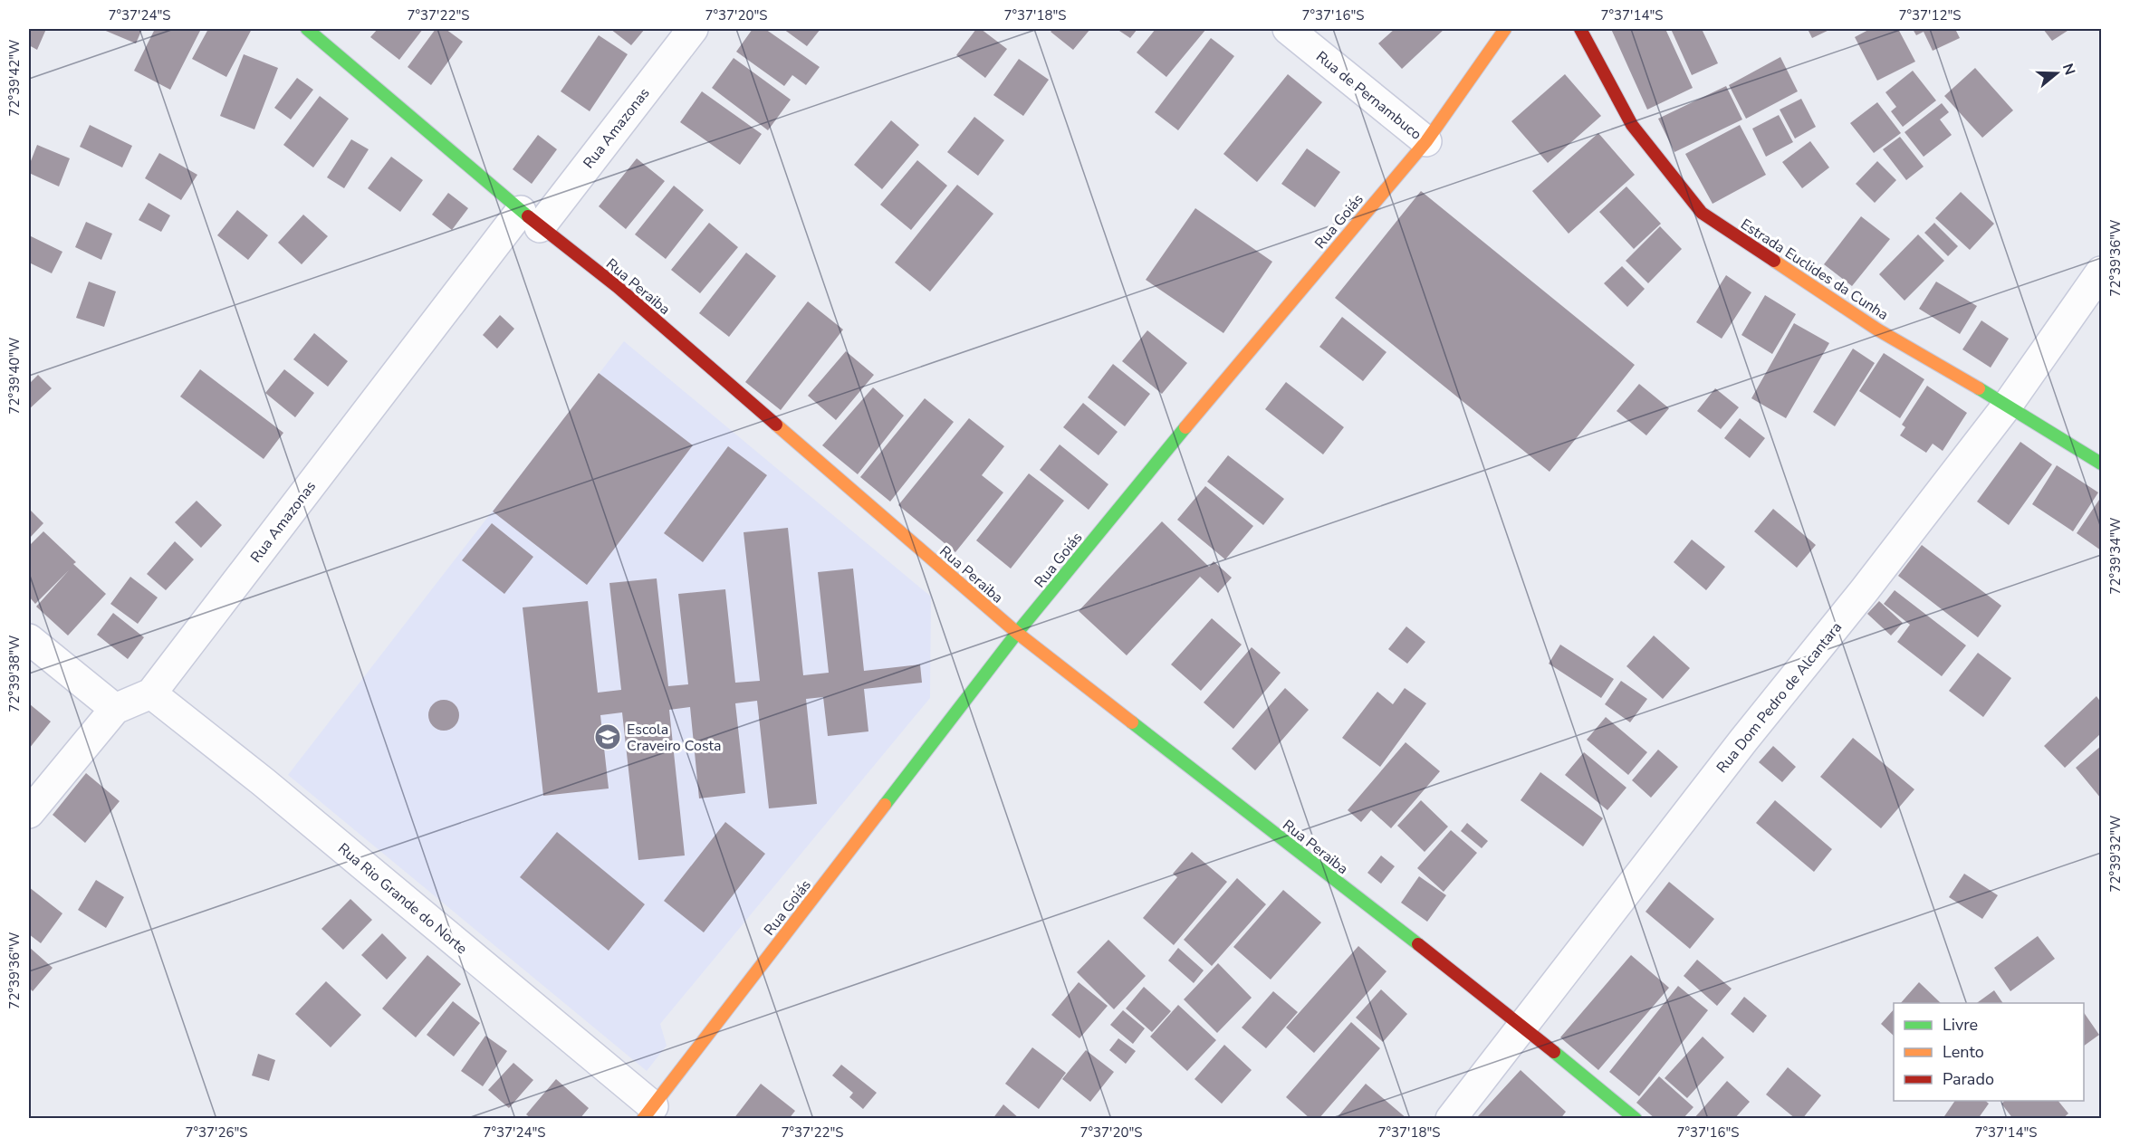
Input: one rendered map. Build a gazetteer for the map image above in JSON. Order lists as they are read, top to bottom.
{
  "streets": {
    "street": [
      "Rua de Pernambuco",
      "Rua Amazonas",
      "Rua Goiás",
      "Estrada Euclides da Cunha",
      "Rua Peraiba",
      "Rua Dom Pedro de Alcantara",
      "Rua Rio Grande do Norte"
    ]
  },
  "crossings": [
    ["Rua de Pernambuco", "Rua Goiás"],
    ["Rua Amazonas", "Rua Peraiba"],
    ["Rua Amazonas", "Rua Rio Grande do Norte"],
    ["Rua Goiás", "Rua Peraiba"],
    ["Rua Goiás", "Rua Rio Grande do Norte"],
    ["Estrada Euclides da Cunha", "Rua Dom Pedro de Alcantara"],
    ["Rua Peraiba", "Rua Dom Pedro de Alcantara"]
  ],
  "places": {
    "school or university": ["Escola Craveiro Costa"]
  },
  "legend": ["Livre", "Lento", "Parado"],
  "north": "right",
  "coordinates": [
    "7°37'24\"S",
    "7°37'22\"S",
    "7°37'20\"S",
    "7°37'18\"S",
    "7°37'16\"S",
    "7°37'14\"S",
    "7°37'12\"S",
    "72°39'42\"W",
    "72°39'36\"W",
    "72°39'40\"W",
    "72°39'34\"W",
    "72°39'38\"W",
    "72°39'32\"W",
    "7°37'26\"S"
  ]
}
